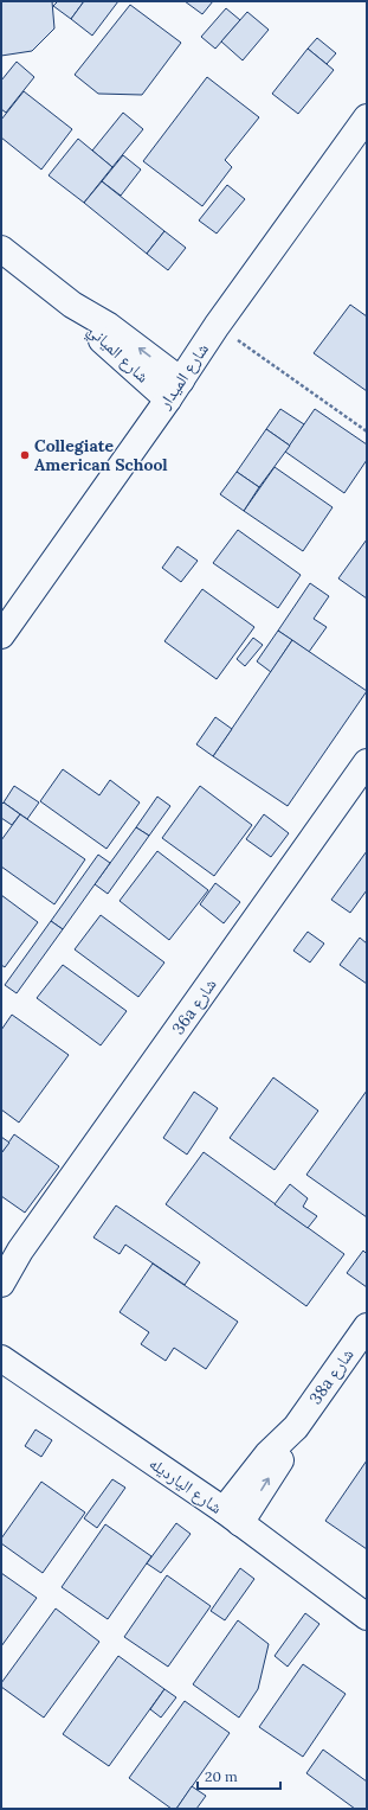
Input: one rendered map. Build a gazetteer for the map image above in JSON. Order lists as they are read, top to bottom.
{
  "streets": {
    "street": [
      "شارع المياني",
      "شارع الميدار",
      "36a شارع",
      "38a شارع",
      "شارع اليارديله"
    ]
  },
  "crossings": [
    ["شارع المياني", "شارع الميدار"],
    ["38a شارع", "شارع اليارديله"]
  ],
  "places": ["Collegiate American School"],
  "scale_bar": "20 m"
}
